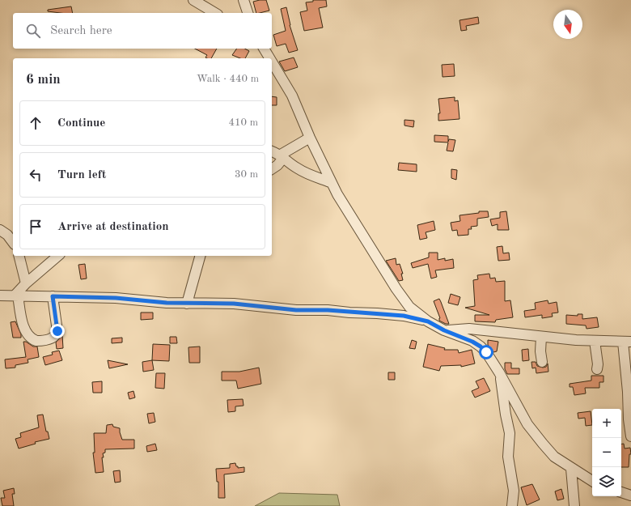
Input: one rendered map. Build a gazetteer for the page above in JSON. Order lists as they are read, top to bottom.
{
  "north": "bottom",
  "page": {
    "search": "Search here",
    "heading": ["6 min", "Walk · 440 m"],
    "list": [
      ["Continue", "410 m"],
      ["Turn left", "30 m"],
      "Arrive at destination"
    ],
    "map_buttons": ["+", "−"]
  }
}
